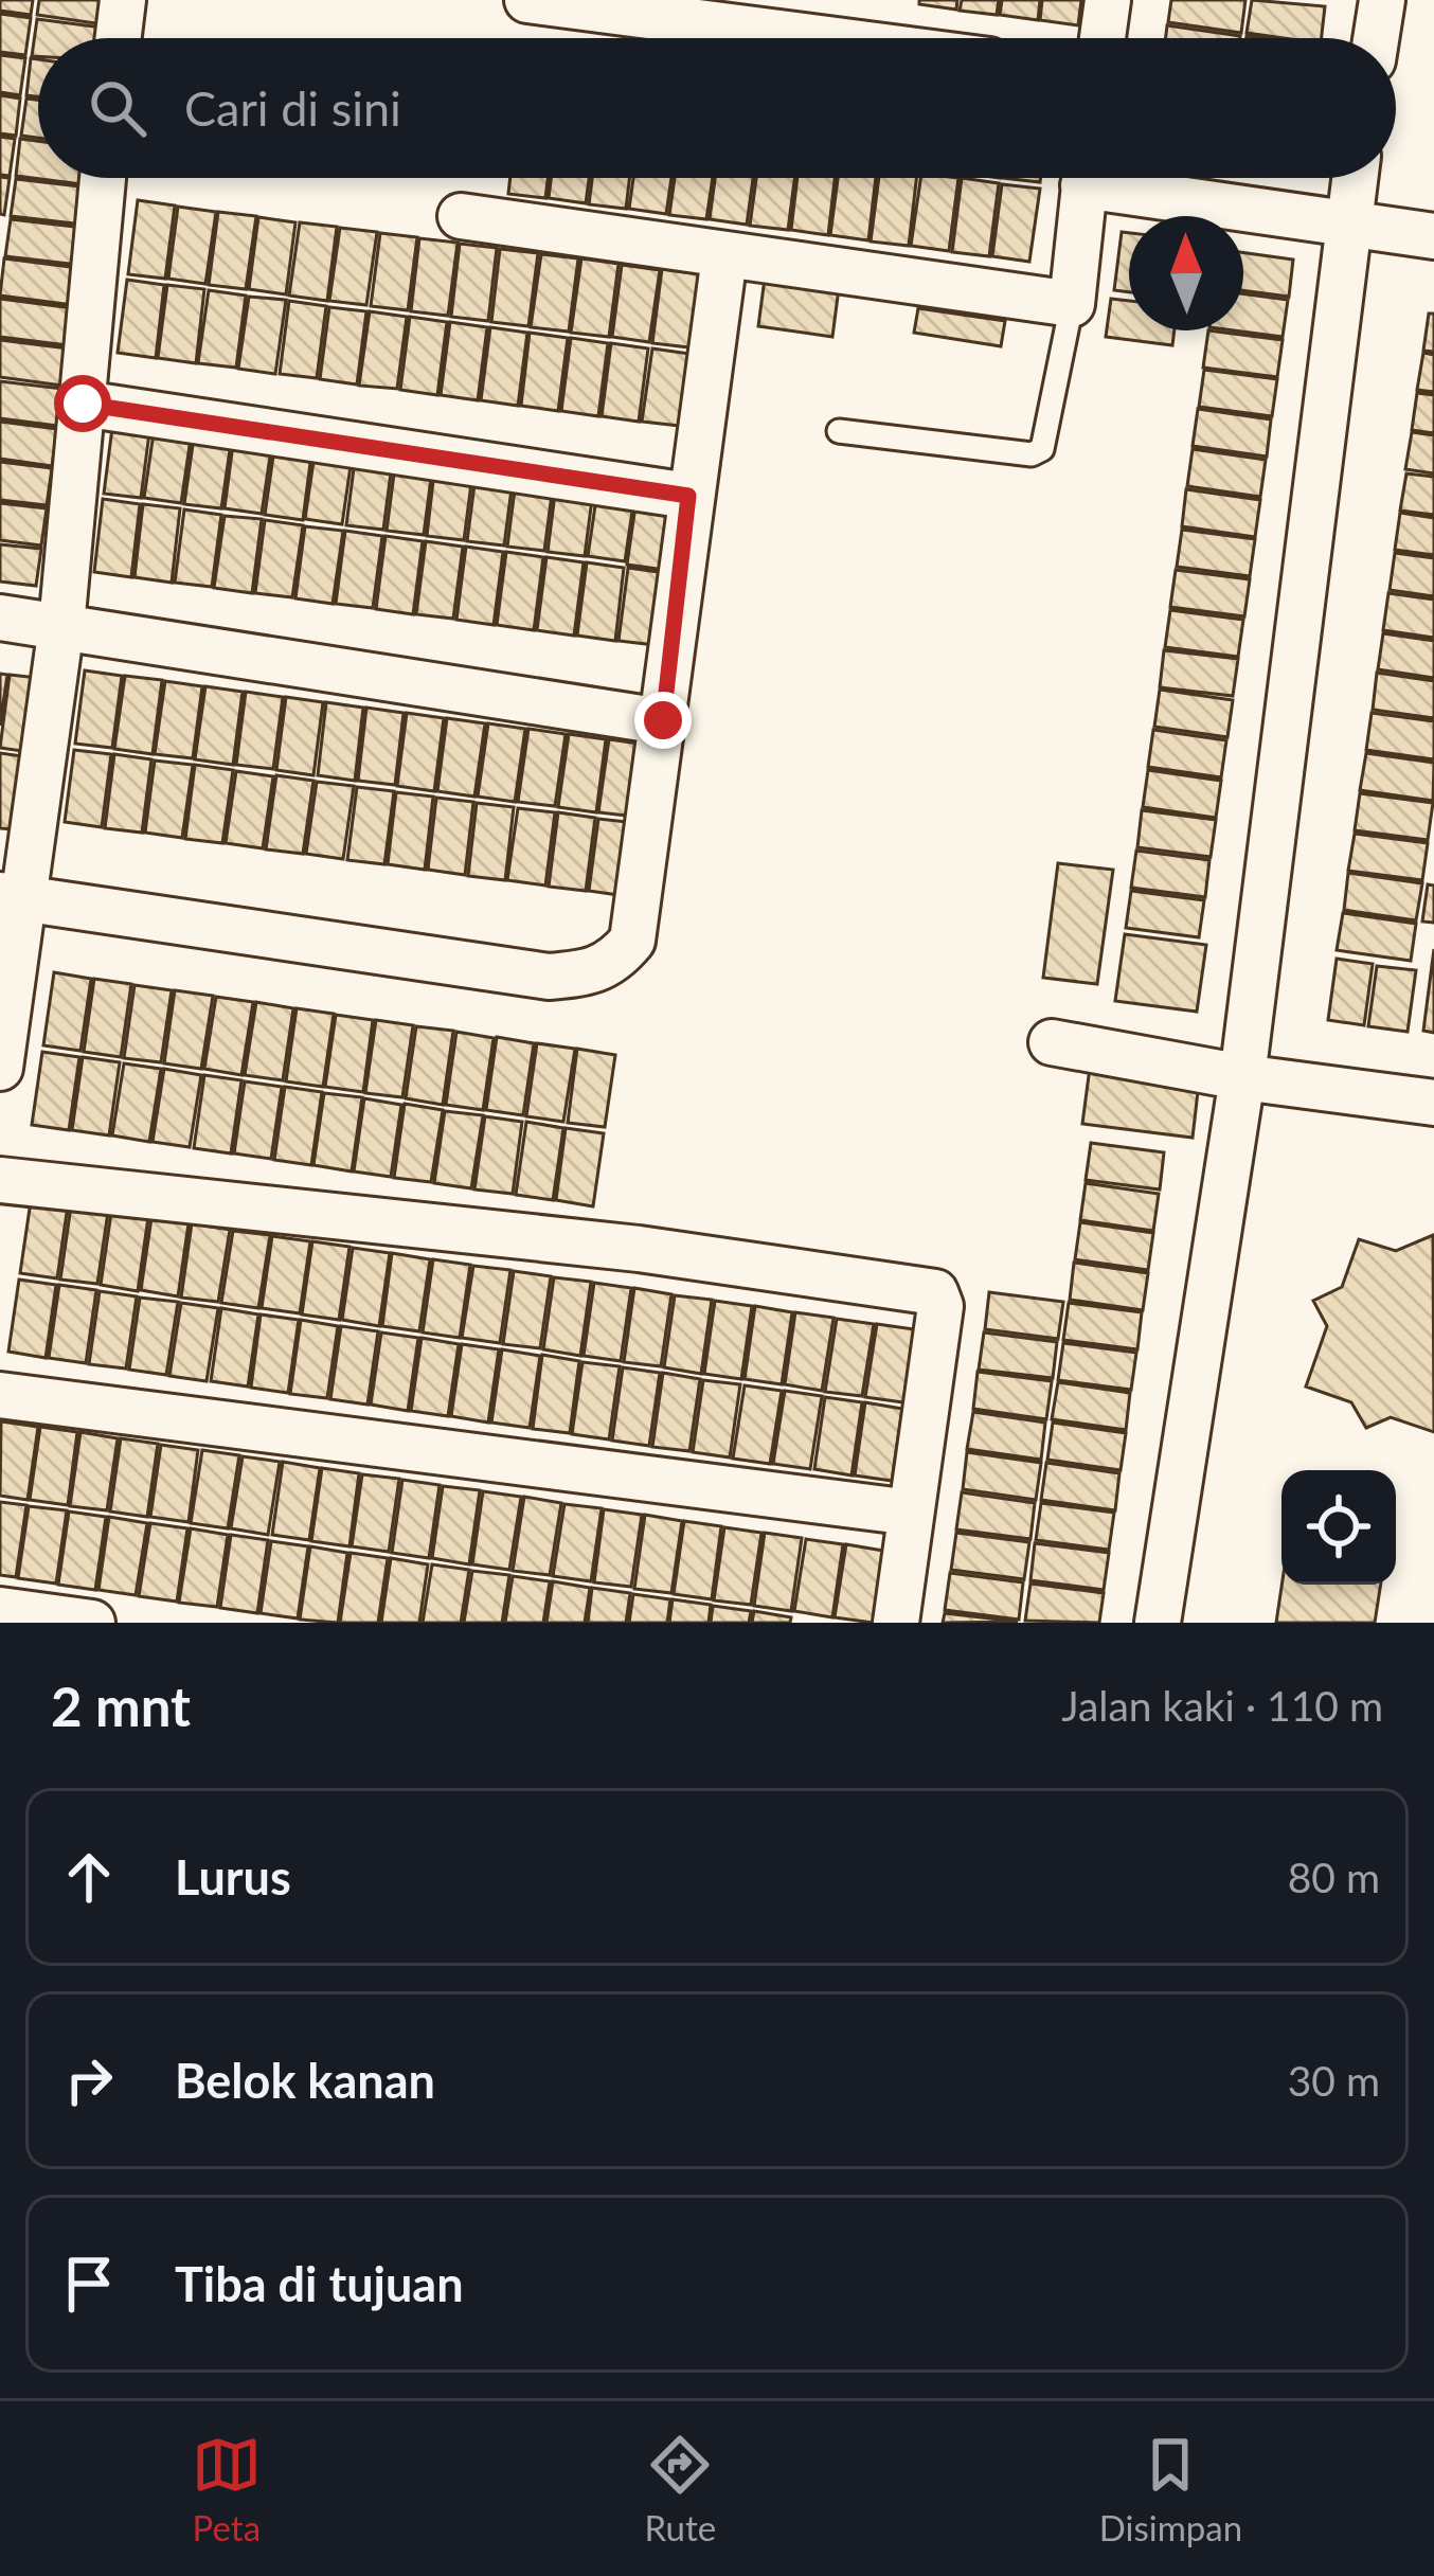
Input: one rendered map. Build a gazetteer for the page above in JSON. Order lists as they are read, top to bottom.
{
  "north": "top",
  "page": {
    "search": "Cari di sini",
    "heading": ["2 mnt", "Jalan kaki · 110 m"],
    "list": [
      ["Lurus", "80 m"],
      ["Belok kanan", "30 m"],
      "Tiba di tujuan"
    ],
    "nav": ["Peta", "Rute", "Disimpan"]
  }
}
